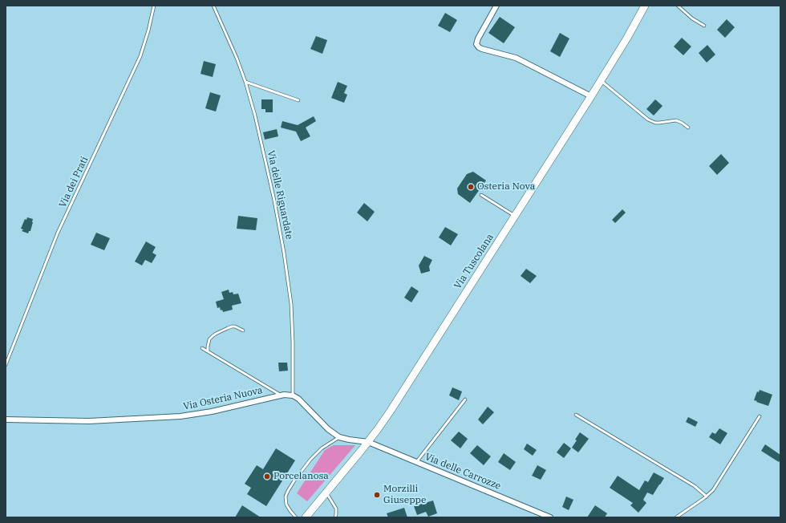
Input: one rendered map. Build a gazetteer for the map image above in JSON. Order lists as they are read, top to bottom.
{
  "streets": {
    "main road": ["Via Tuscolana"],
    "street": ["Via Osteria Nuova", "Via delle Carrozze"],
    "lane": ["Via dei Prati", "Via delle Riguardate"]
  },
  "crossings": [
    ["Via delle Riguardate", "Via Osteria Nuova"],
    ["Via Tuscolana", "Via delle Carrozze"]
  ],
  "places": ["Osteria Nova", "Porcelanosa", "Morzilli Giuseppe"]
}
